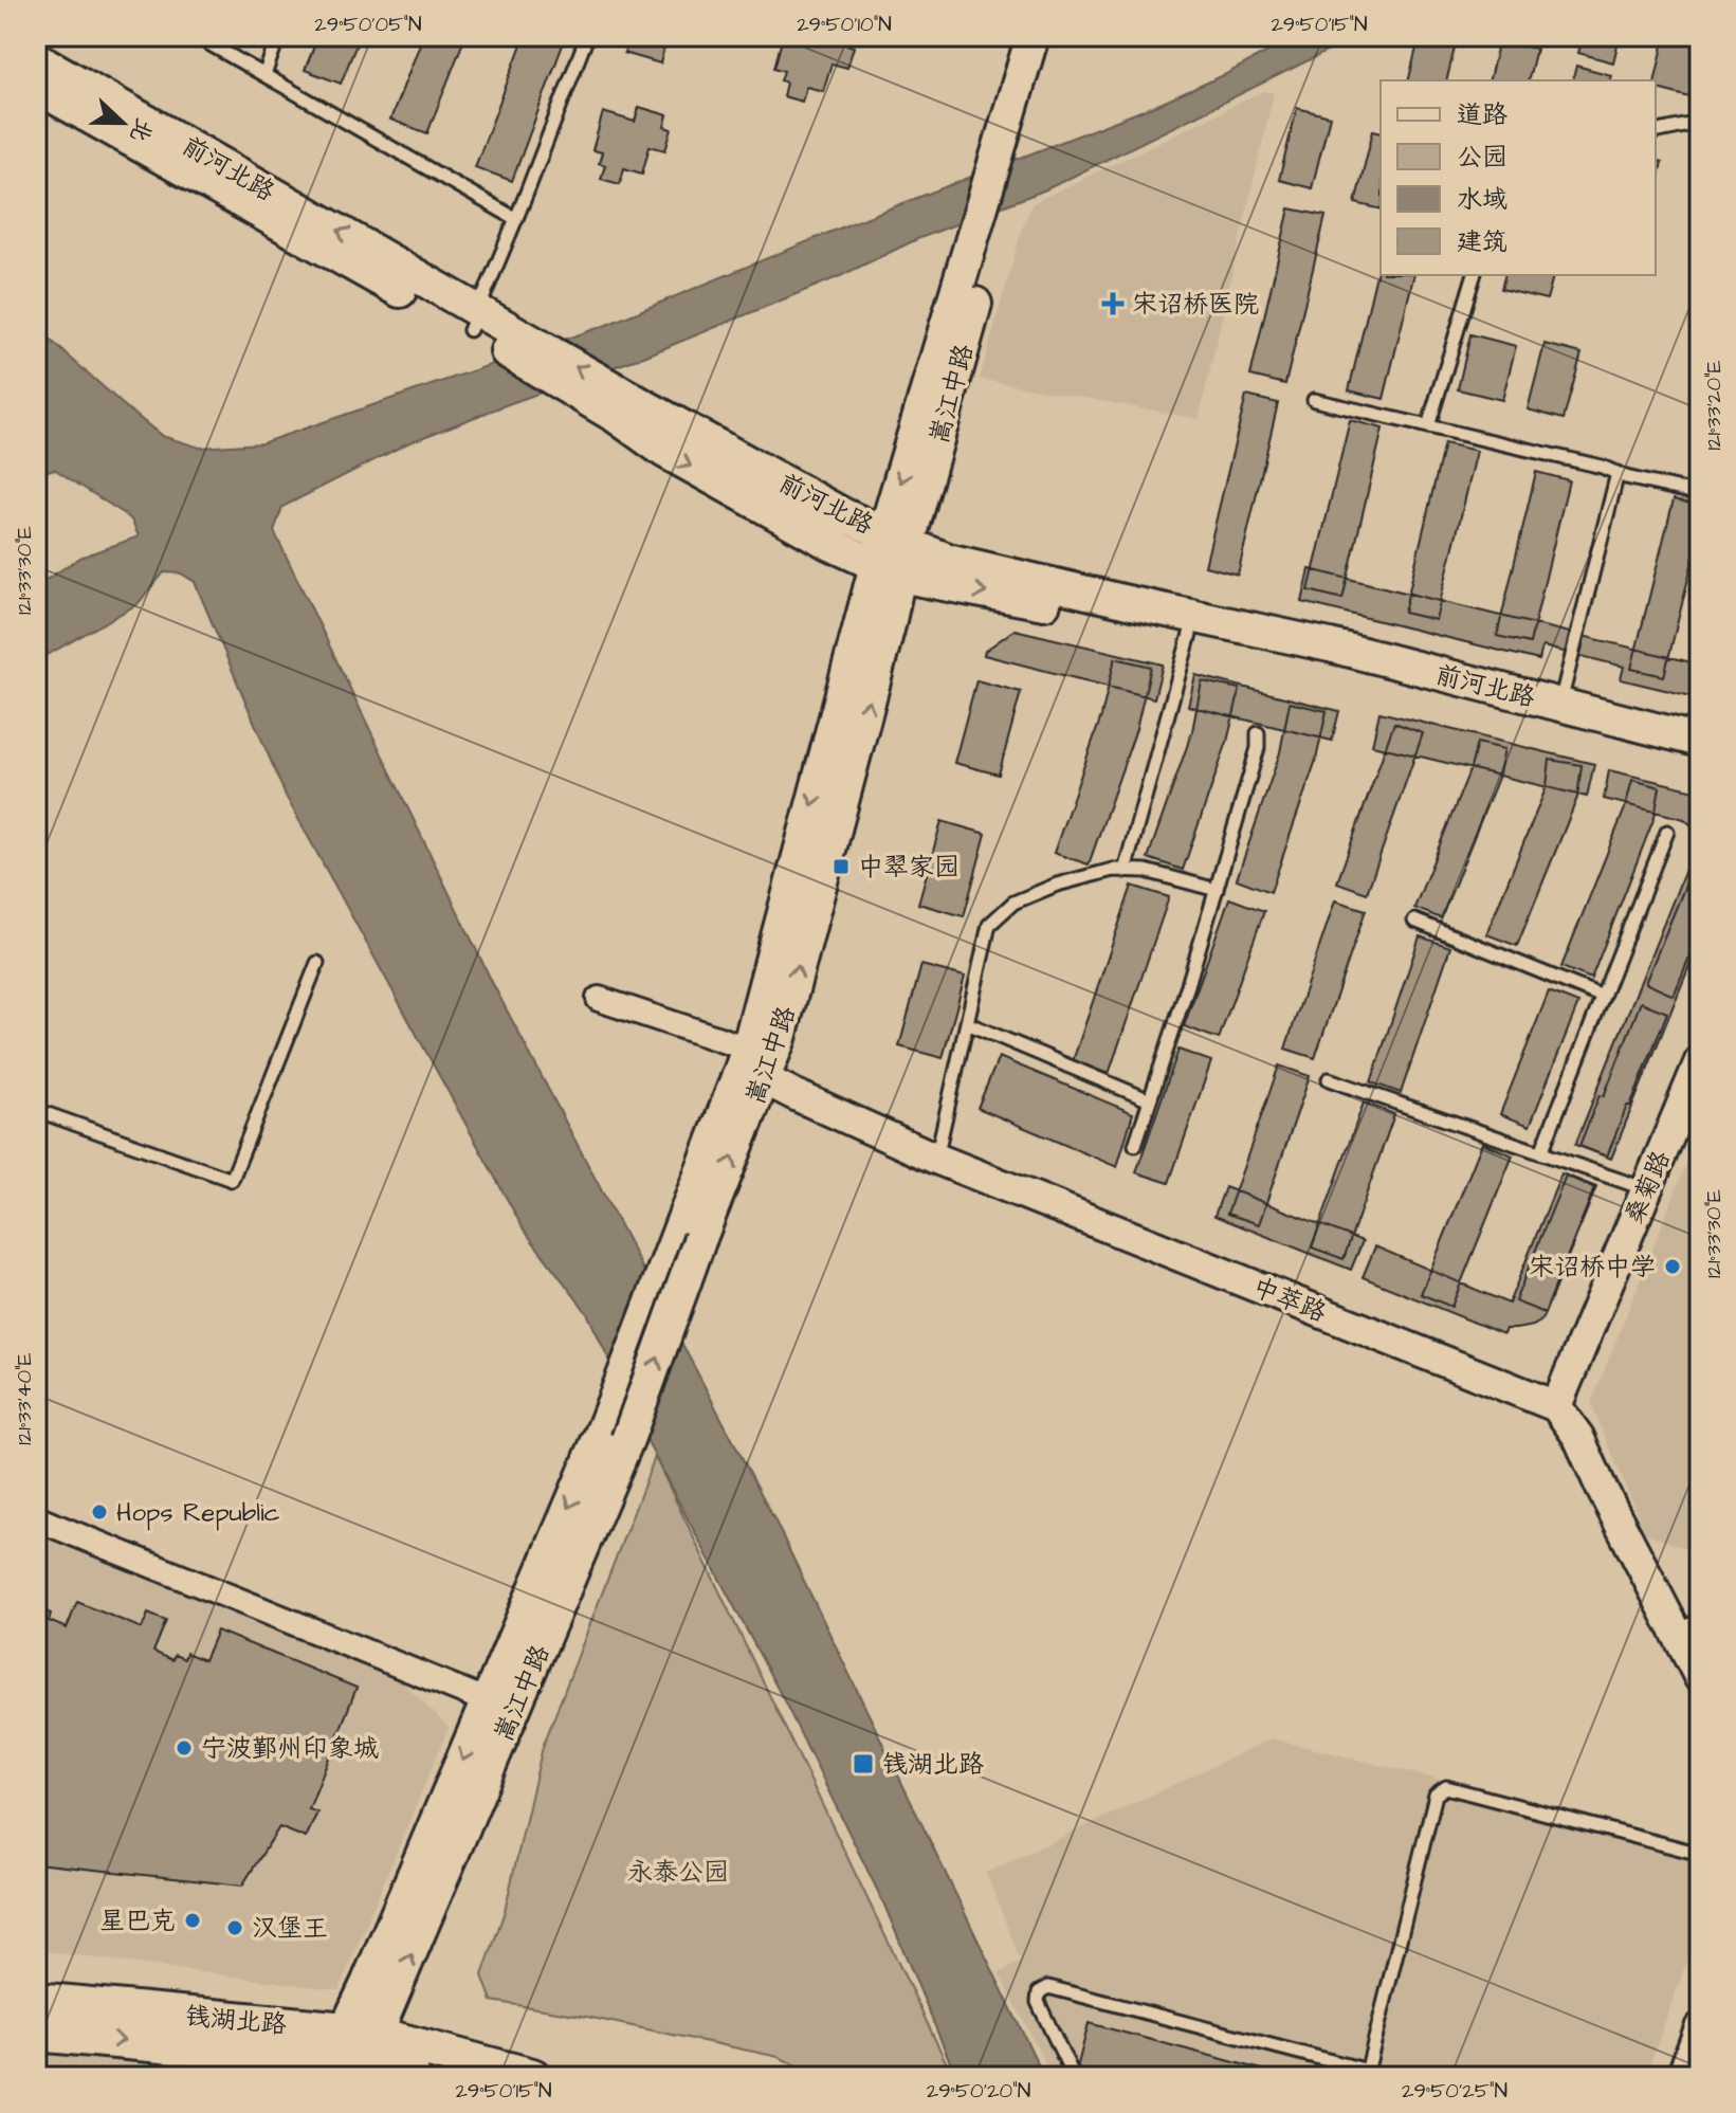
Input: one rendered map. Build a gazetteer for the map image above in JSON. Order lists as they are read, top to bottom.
{
  "streets": {
    "main road": ["前河北路", "嵩江中路", "钱湖北路"],
    "street": ["桑菊路", "中萃路"]
  },
  "crossings": [
    ["前河北路", "嵩江中路"],
    ["嵩江中路", "中萃路"],
    ["嵩江中路", "钱湖北路"],
    ["桑菊路", "中萃路"]
  ],
  "parks": ["永泰公园"],
  "places": {
    "health": ["宋诏桥医院"],
    "transit": ["中翠家园", "钱湖北路"],
    "other": [
      "宋诏桥中学",
      "Hops Republic",
      "宁波鄞州印象城",
      "星巴克",
      "汉堡王"
    ]
  },
  "legend": [
    "道路",
    "公园",
    "水域",
    "建筑"
  ],
  "north": "right",
  "coordinates": [
    "29°50'05\"N",
    "29°50'10\"N",
    "29°50'15\"N",
    "121°33'20\"E",
    "121°33'30\"E",
    "121°33'40\"E",
    "29°50'20\"N",
    "29°50'25\"N"
  ]
}
